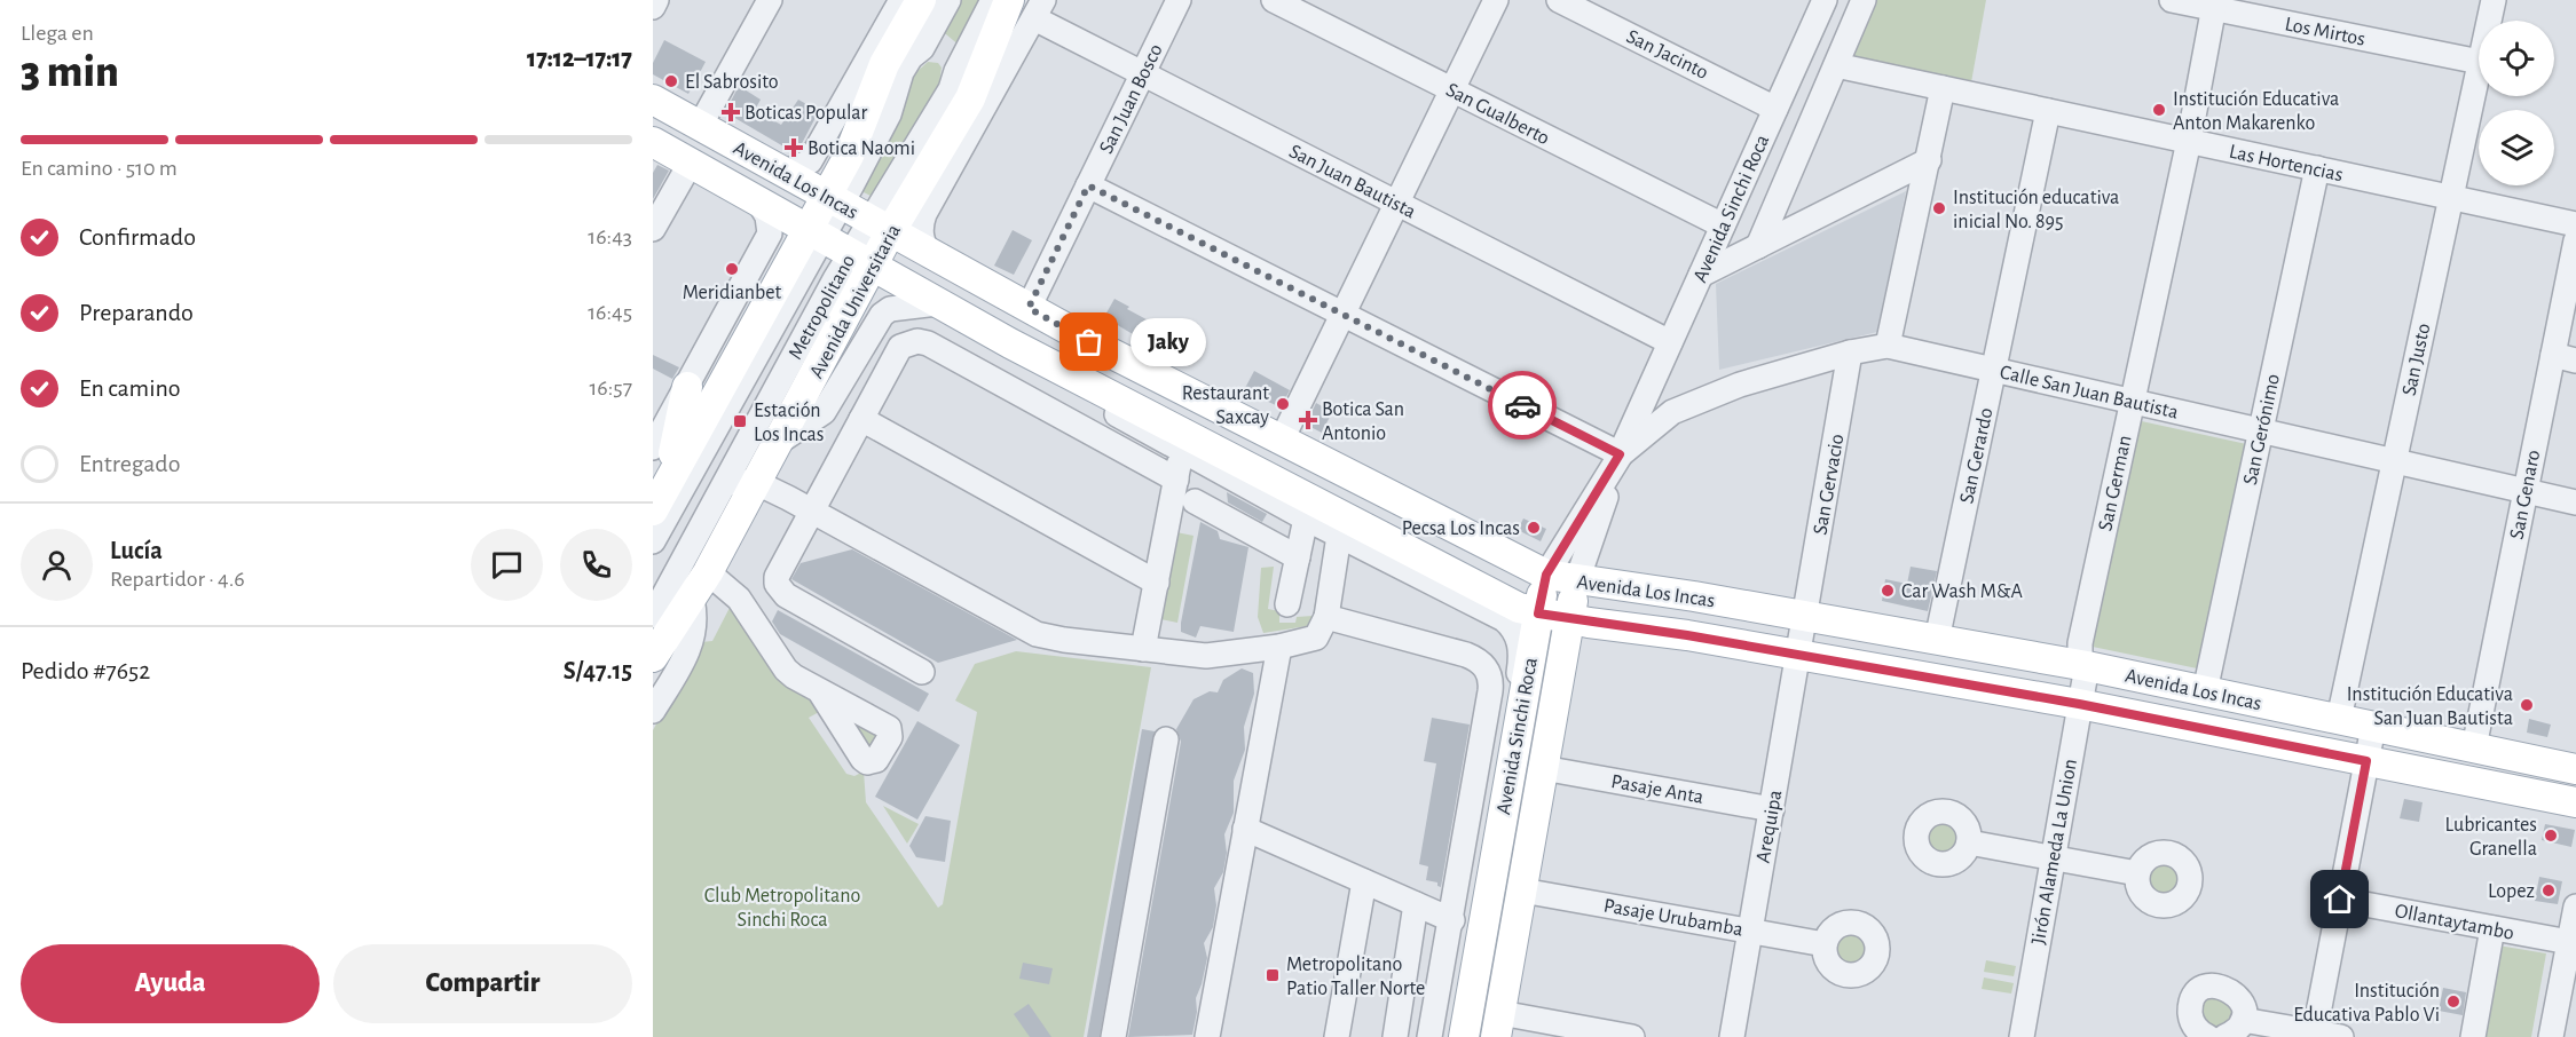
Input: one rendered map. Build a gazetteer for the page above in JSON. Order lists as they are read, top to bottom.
{
  "streets": {
    "main road": ["Avenida Los Incas", "Avenida Sinchi Roca", "Avenida Universitaria"],
    "street": [
      "Los Mirtos",
      "San Jacinto",
      "San Juan Bosco",
      "San Gualberto",
      "Las Hortencias",
      "San Juan Bautista",
      "Metropolitano",
      "San Justo",
      "Calle San Juan Bautista",
      "San Gerónimo",
      "San Gerardo",
      "San German",
      "San Gervacio",
      "San Genaro",
      "Pasaje Anta",
      "Arequipa",
      "Jirón Alameda La Union",
      "Pasaje Urubamba",
      "Ollantaytambo"
    ]
  },
  "crossings": [
    ["Los Mirtos", "San German"],
    ["San Jacinto", "Avenida Sinchi Roca"],
    ["San Juan Bosco", "Avenida Los Incas"],
    ["San Juan Bosco", "San Juan Bautista"],
    ["San Gualberto", "Avenida Sinchi Roca"],
    ["Las Hortencias", "San Justo"],
    ["Las Hortencias", "San Gerónimo"],
    ["Las Hortencias", "San Gerardo"],
    ["Las Hortencias", "San German"],
    ["Avenida Los Incas", "Avenida Sinchi Roca"],
    ["Avenida Los Incas", "Avenida Universitaria"],
    ["Avenida Los Incas", "Metropolitano"],
    ["Avenida Los Incas", "San Justo"],
    ["Avenida Los Incas", "San Gerónimo"],
    ["Avenida Los Incas", "San Gerardo"],
    ["Avenida Los Incas", "San German"],
    ["Avenida Los Incas", "San Gervacio"],
    ["Avenida Los Incas", "San Genaro"],
    ["Avenida Los Incas", "Arequipa"],
    ["Avenida Los Incas", "Jirón Alameda La Union"],
    ["San Juan Bautista", "Avenida Sinchi Roca"],
    ["San Juan Bautista", "Avenida Universitaria"],
    ["Avenida Sinchi Roca", "Calle San Juan Bautista"],
    ["Avenida Sinchi Roca", "Pasaje Anta"],
    ["Avenida Sinchi Roca", "Pasaje Urubamba"],
    ["Avenida Universitaria", "Metropolitano"],
    ["San Justo", "Calle San Juan Bautista"],
    ["Calle San Juan Bautista", "San Gerónimo"],
    ["Calle San Juan Bautista", "San Gerardo"],
    ["Calle San Juan Bautista", "San German"],
    ["Calle San Juan Bautista", "San Gervacio"],
    ["Calle San Juan Bautista", "San Genaro"],
    ["San German", "Jirón Alameda La Union"],
    ["San Gervacio", "Arequipa"],
    ["Pasaje Anta", "Arequipa"],
    ["Arequipa", "Pasaje Urubamba"]
  ],
  "parks": ["Club Metropolitano Sinchi Roca"],
  "places": {
    "other": [
      "El Sabrosito",
      "Institución Educativa Anton Makarenko",
      "Institución educativa inicial No. 895",
      "Meridianbet",
      "Jaky",
      "Restaurant Saxcay",
      "Pecsa Los Incas",
      "Car Wash M&A",
      "Institución Educativa San Juan Bautista",
      "Lubricantes Granella",
      "Lopez",
      "Institución Educativa Pablo Vi"
    ],
    "health": ["Boticas Popular", "Botica Naomi", "Botica San Antonio"],
    "transit": ["Estación Los Incas", "Metropolitano Patio Taller Norte"]
  },
  "page": {
    "heading": ["3 min", "Llega en", "17:12–17:17"],
    "panel": [
      "Lucía",
      "Repartidor · 4.6",
      "Pedido #7652",
      "S/47.15"
    ],
    "bar": "En camino · 510 m",
    "list": [
      ["Confirmado", "16:43"],
      ["Preparando", "16:45"],
      ["En camino", "16:57"],
      "Entregado"
    ],
    "bubble": "Jaky",
    "buttons": ["Ayuda", "Compartir"]
  }
}
